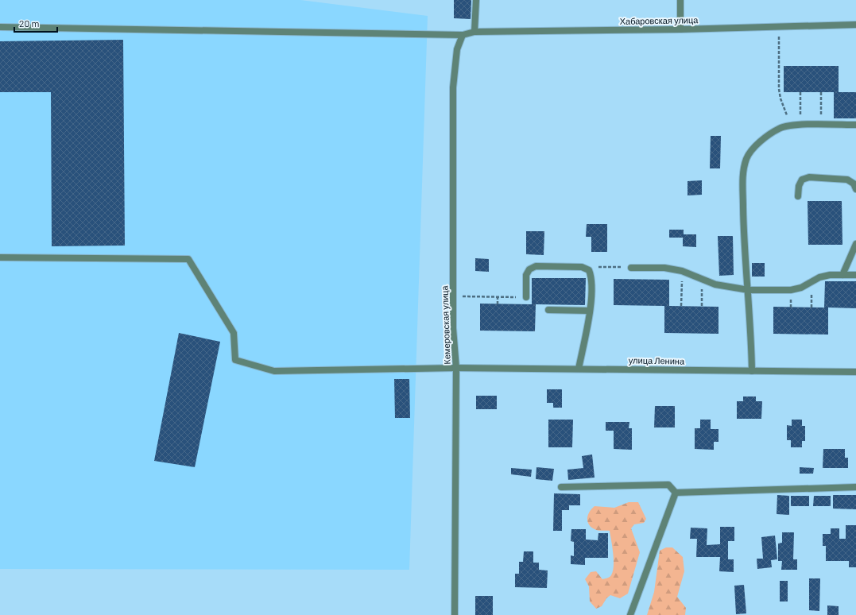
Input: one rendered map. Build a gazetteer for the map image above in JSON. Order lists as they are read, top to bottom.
{
  "streets": {
    "street": ["Хабаровская улица", "Кемеровская улица", "улица Ленина"]
  },
  "crossings": [
    ["Хабаровская улица", "Кемеровская улица"],
    ["Кемеровская улица", "улица Ленина"]
  ],
  "scale_bar": "20 m"
}
